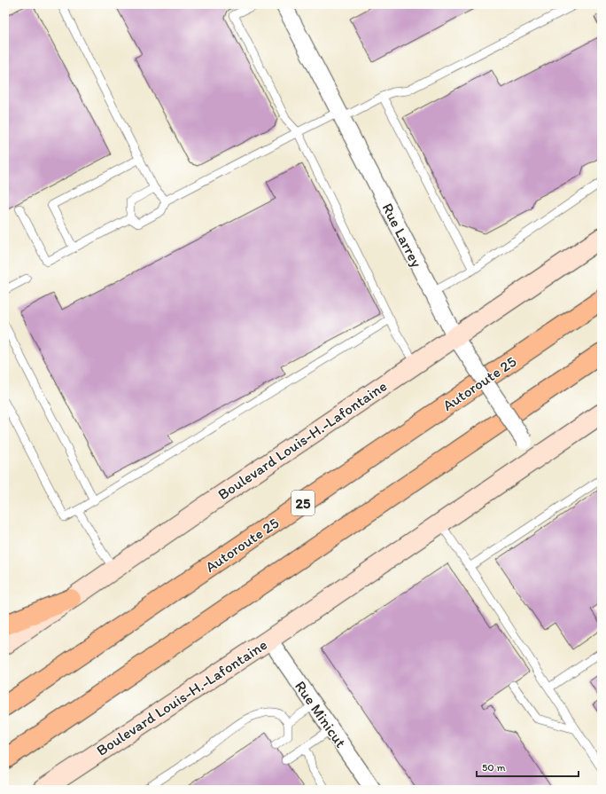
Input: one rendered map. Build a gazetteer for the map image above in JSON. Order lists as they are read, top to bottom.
{
  "streets": {
    "main road": ["Autoroute 25", "Boulevard Louis-H.-Lafontaine", "25"],
    "street": ["Rue Larrey", "Rue Minicut"]
  },
  "crossings": [
    ["Rue Larrey", "Boulevard Louis-H.-Lafontaine"],
    ["Boulevard Louis-H.-Lafontaine", "Rue Minicut"]
  ],
  "scale_bar": "50 m"
}
